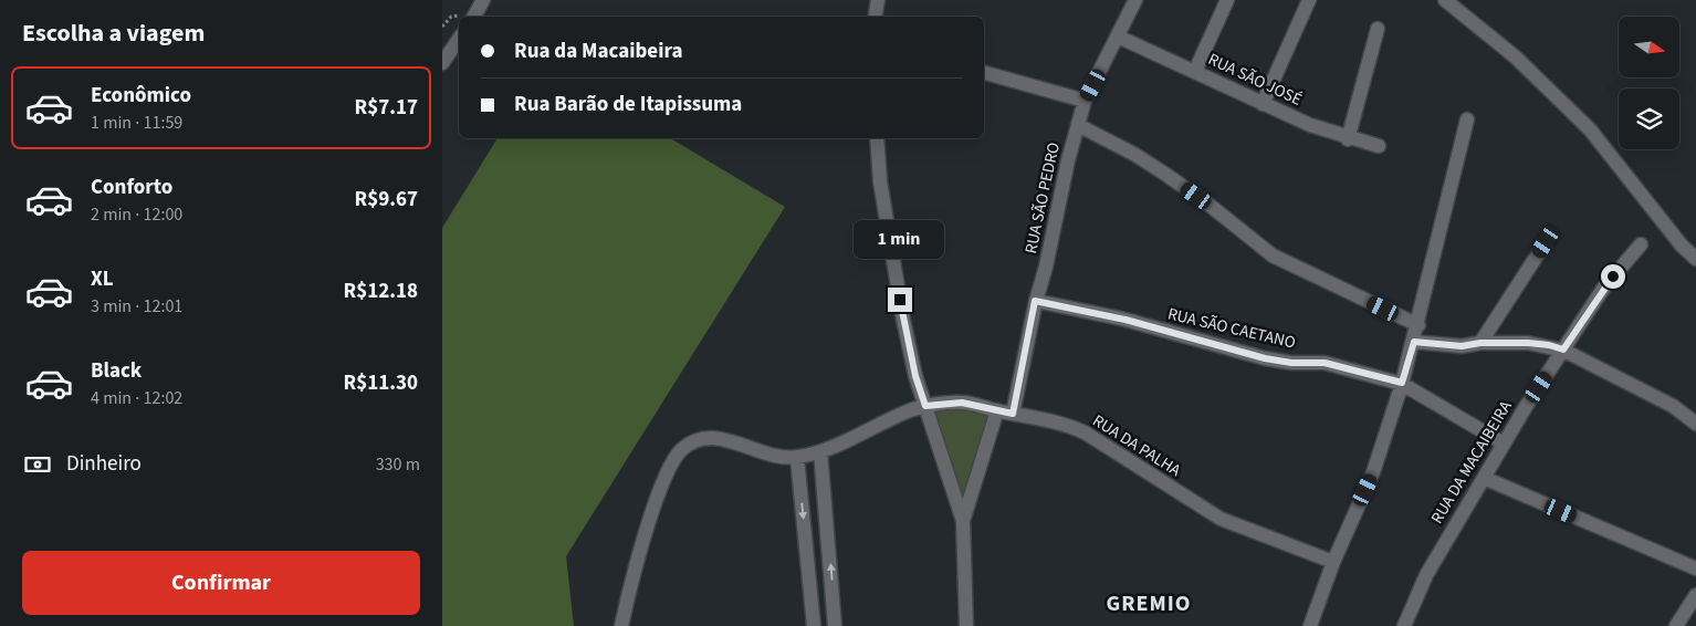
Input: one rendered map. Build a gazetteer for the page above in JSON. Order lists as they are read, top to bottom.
{
  "streets": {
    "street": [
      "RUA SÃO JOSÉ",
      "RUA SÃO PEDRO",
      "RUA SÃO CAETANO",
      "RUA DA PALHA",
      "RUA DA MACAIBEIRA"
    ]
  },
  "crossings": [
    ["RUA SÃO JOSÉ", "RUA SÃO PEDRO"],
    ["RUA SÃO PEDRO", "RUA SÃO CAETANO"],
    ["RUA SÃO PEDRO", "RUA DA PALHA"],
    ["RUA SÃO CAETANO", "RUA DA MACAIBEIRA"]
  ],
  "districts": ["GREMIO"],
  "north": "right",
  "page": {
    "heading": "Escolha a viagem",
    "banner": ["Rua da Macaibeira", "Rua Barão de Itapissuma"],
    "list": [
      {
        "name": "Econômico",
        "note": "1 min · 11:59",
        "value": "R$7.17"
      },
      {
        "name": "Conforto",
        "note": "2 min · 12:00",
        "value": "R$9.67"
      },
      {
        "name": "XL",
        "note": "3 min · 12:01",
        "value": "R$12.18"
      },
      {
        "name": "Black",
        "note": "4 min · 12:02",
        "value": "R$11.30"
      }
    ],
    "bubble": "1 min",
    "pay": ["Dinheiro", "330 m"],
    "buttons": "Confirmar"
  }
}
